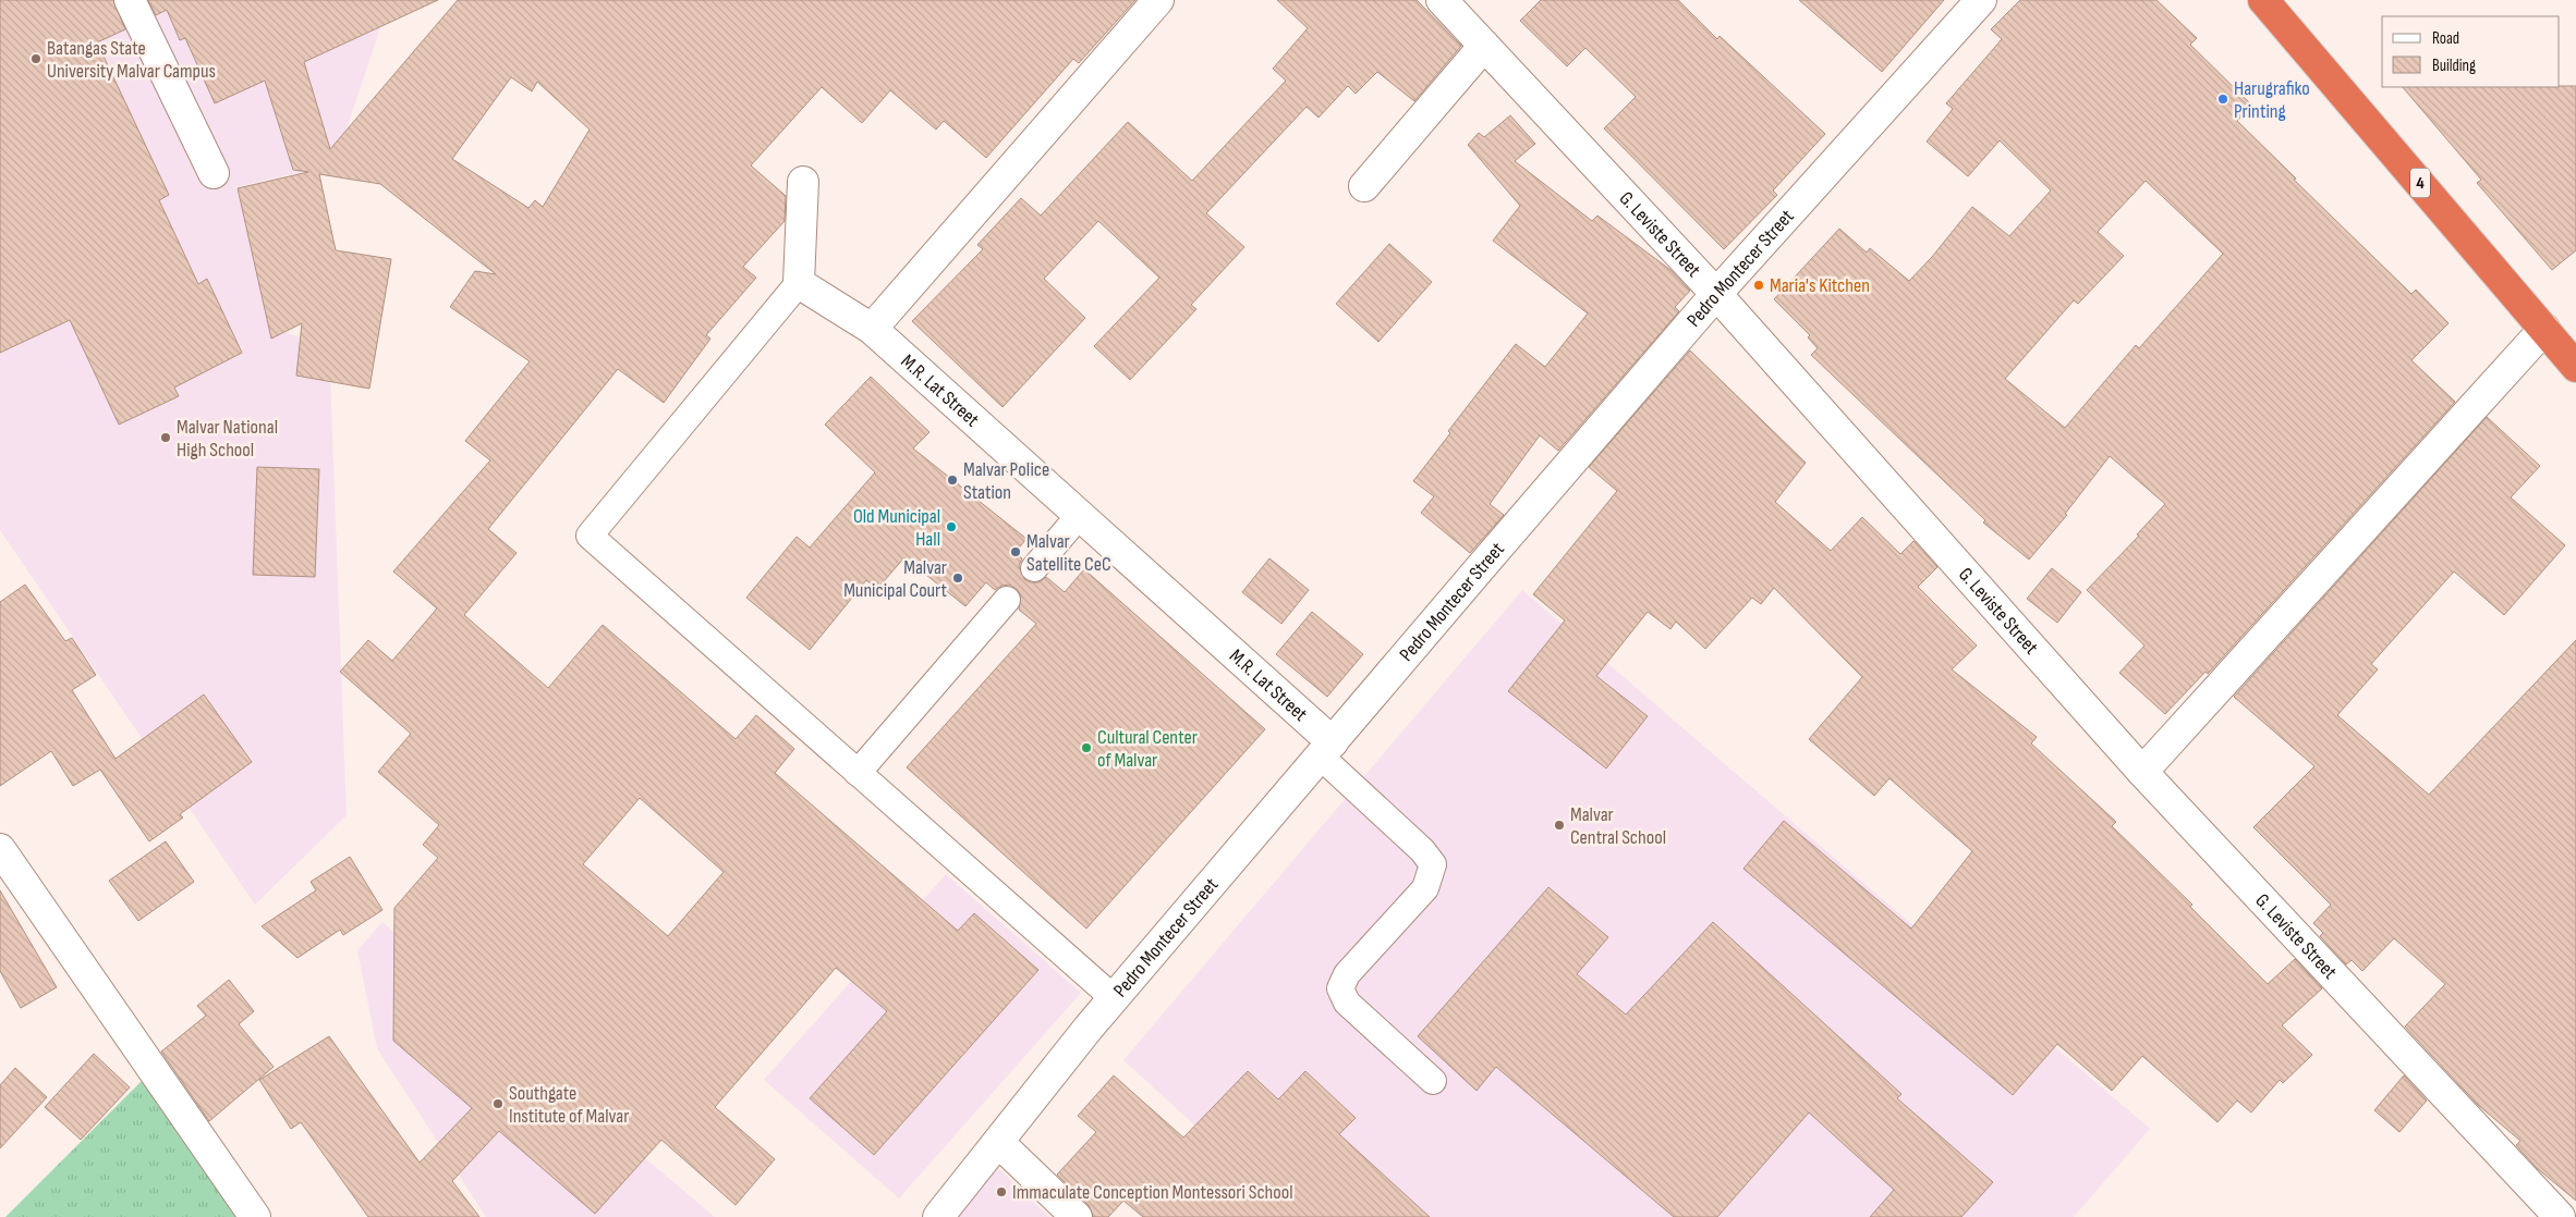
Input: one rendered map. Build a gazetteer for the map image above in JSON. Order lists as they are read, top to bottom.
{
  "streets": {
    "highway": ["4"],
    "street": ["G. Leviste Street", "Pedro Montecer Street", "M.R. Lat Street"]
  },
  "crossings": [
    ["G. Leviste Street", "Pedro Montecer Street"],
    ["Pedro Montecer Street", "M.R. Lat Street"]
  ],
  "places": [
    "Batangas State University Malvar Campus",
    "Harugrafiko Printing",
    "Maria's Kitchen",
    "Malvar National High School",
    "Malvar Police Station",
    "Old Municipal Hall",
    "Malvar Satellite CeC",
    "Malvar Municipal Court",
    "Cultural Center of Malvar",
    "Malvar Central School",
    "Southgate Institute of Malvar",
    "Immaculate Conception Montessori School"
  ],
  "legend": ["Road", "Building"]
}
